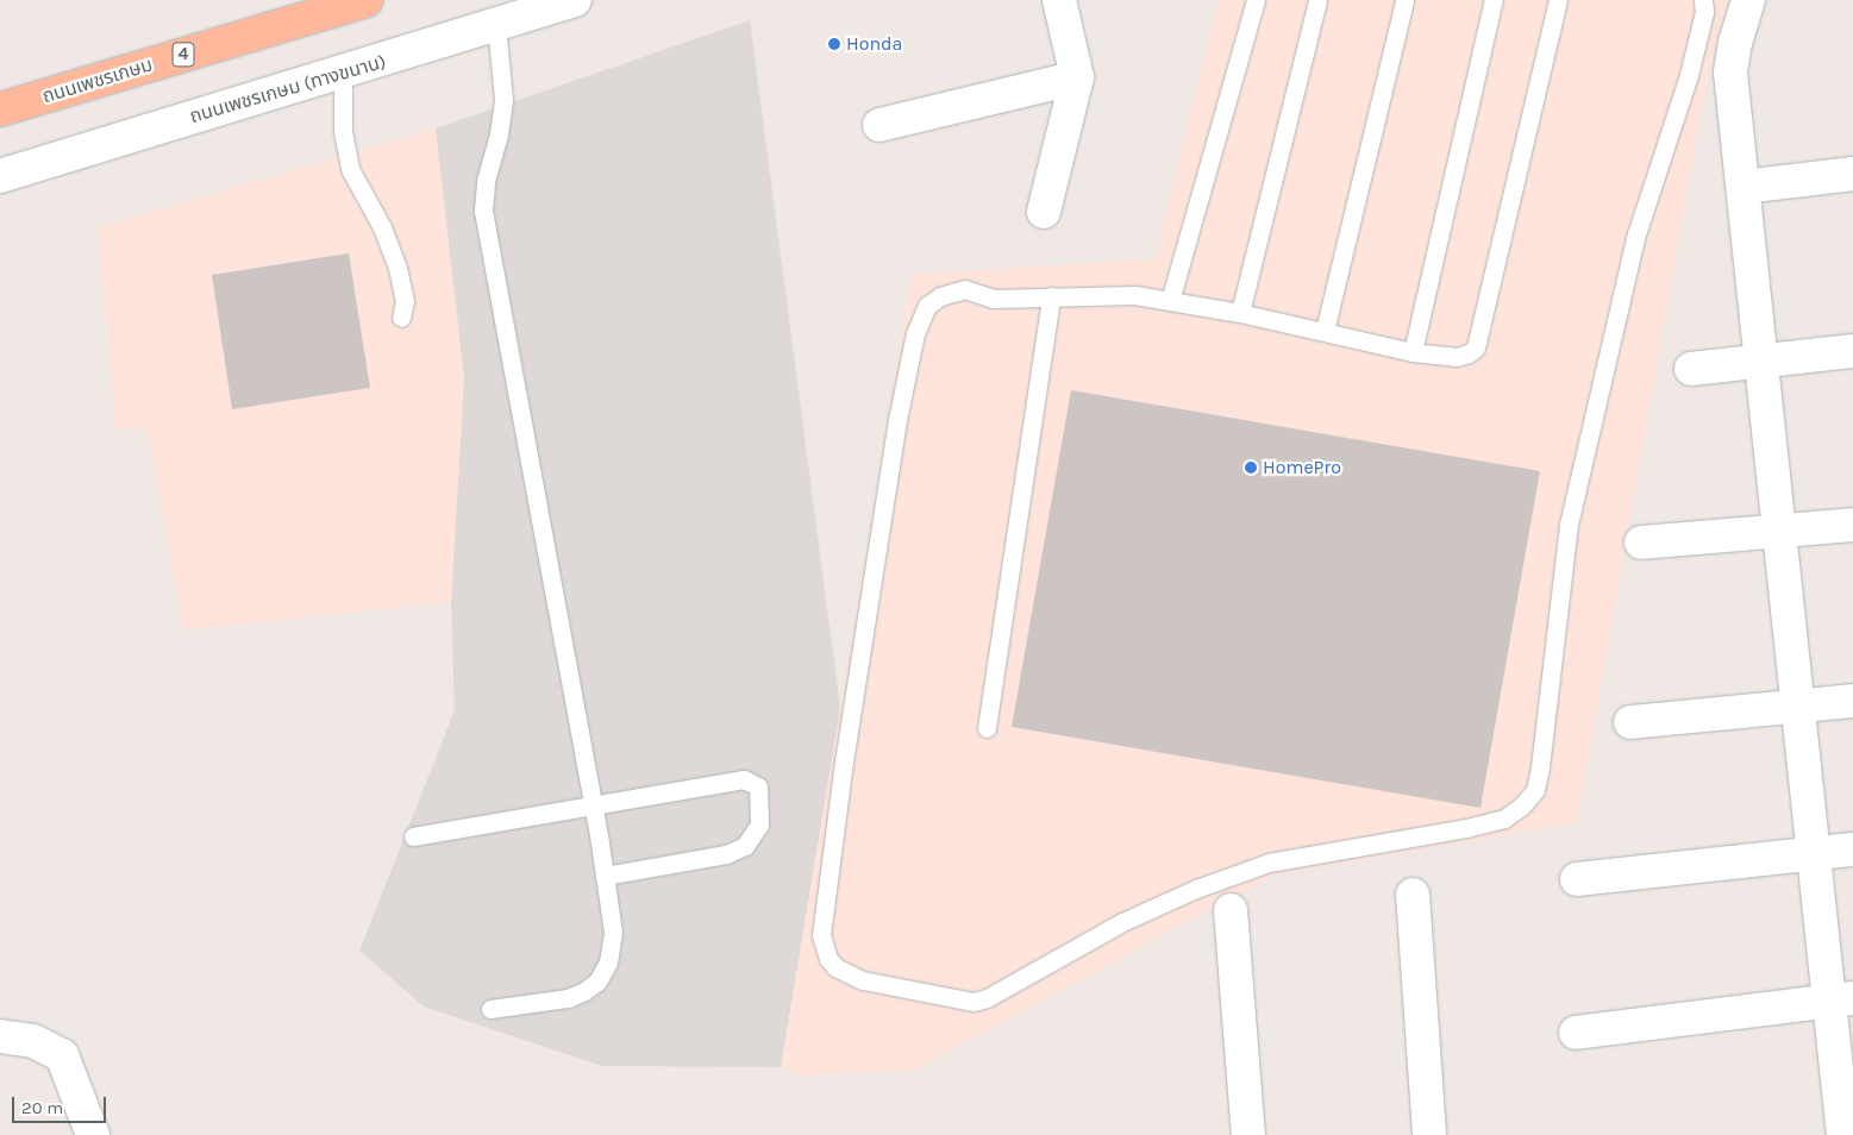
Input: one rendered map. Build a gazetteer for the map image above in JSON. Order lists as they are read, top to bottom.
{
  "streets": {
    "highway": ["4", "ถนนเพชรเกษม"],
    "street": ["ถนนเพชรเกษม (ทางขนาน)"]
  },
  "places": ["Honda", "HomePro"],
  "scale_bar": "20 m"
}
